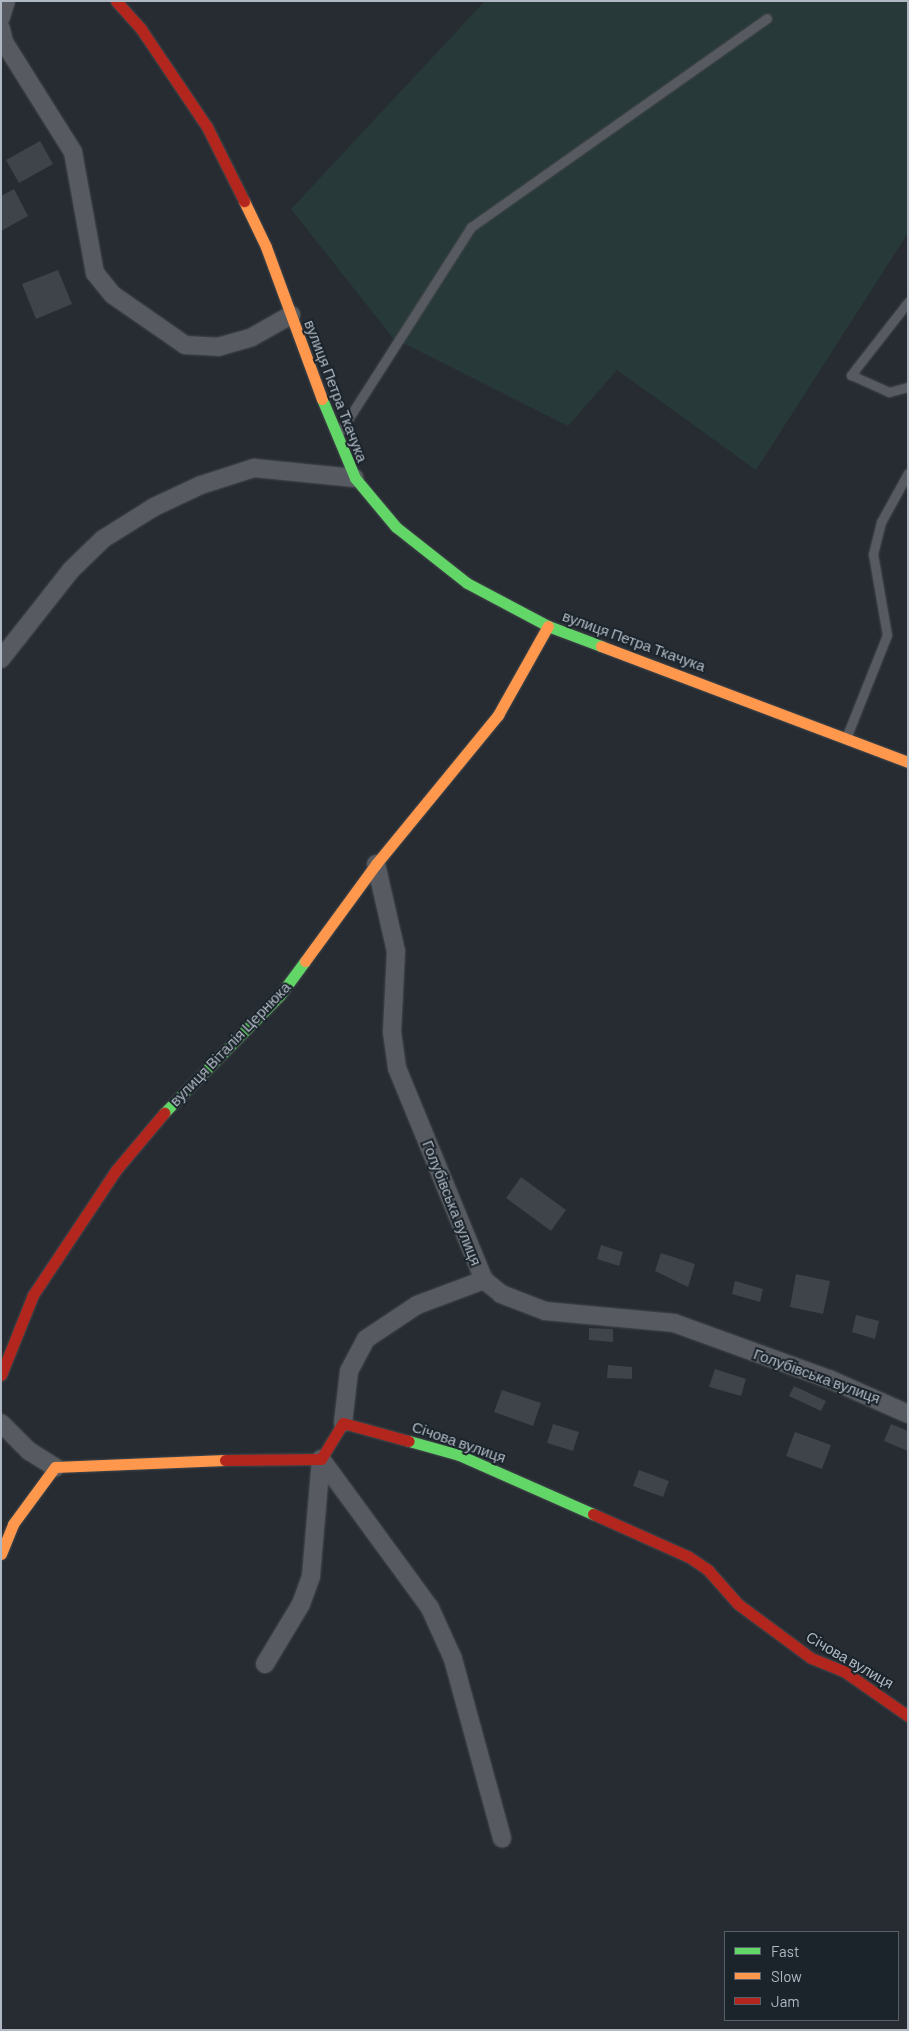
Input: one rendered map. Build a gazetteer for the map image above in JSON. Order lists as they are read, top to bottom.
{
  "streets": {
    "street": [
      "вулиця Петра Ткачука",
      "вулиця Віталія Цернюка",
      "Голубівська вулиця",
      "Січова вулиця"
    ]
  },
  "crossings": [
    ["вулиця Петра Ткачука", "вулиця Віталія Цернюка"],
    ["вулиця Віталія Цернюка", "Голубівська вулиця"]
  ],
  "legend": ["Fast", "Slow", "Jam"]
}
